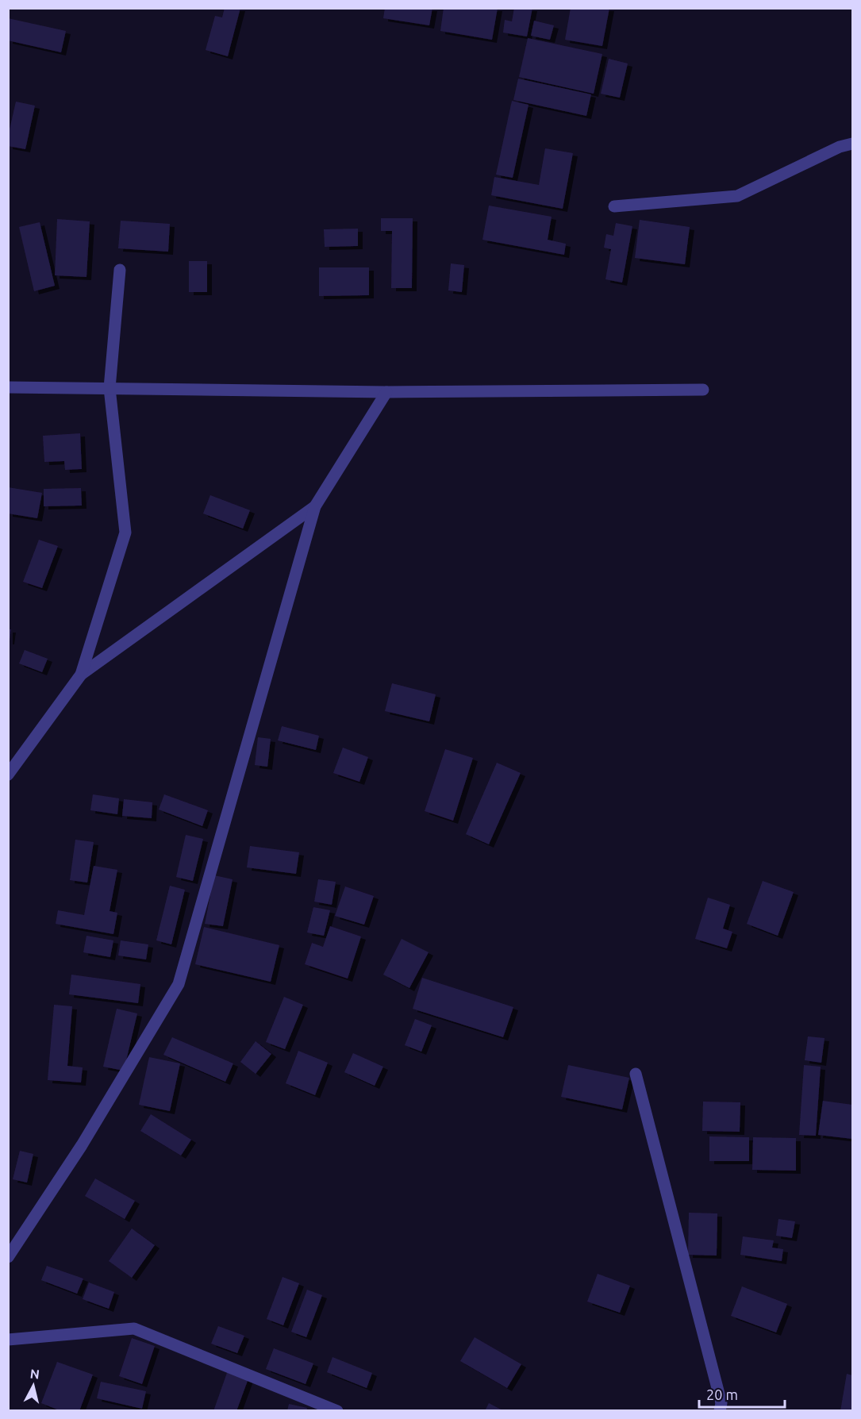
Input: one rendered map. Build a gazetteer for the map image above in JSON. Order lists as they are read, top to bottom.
{
  "scale_bar": "20 m",
  "north": "top"
}
